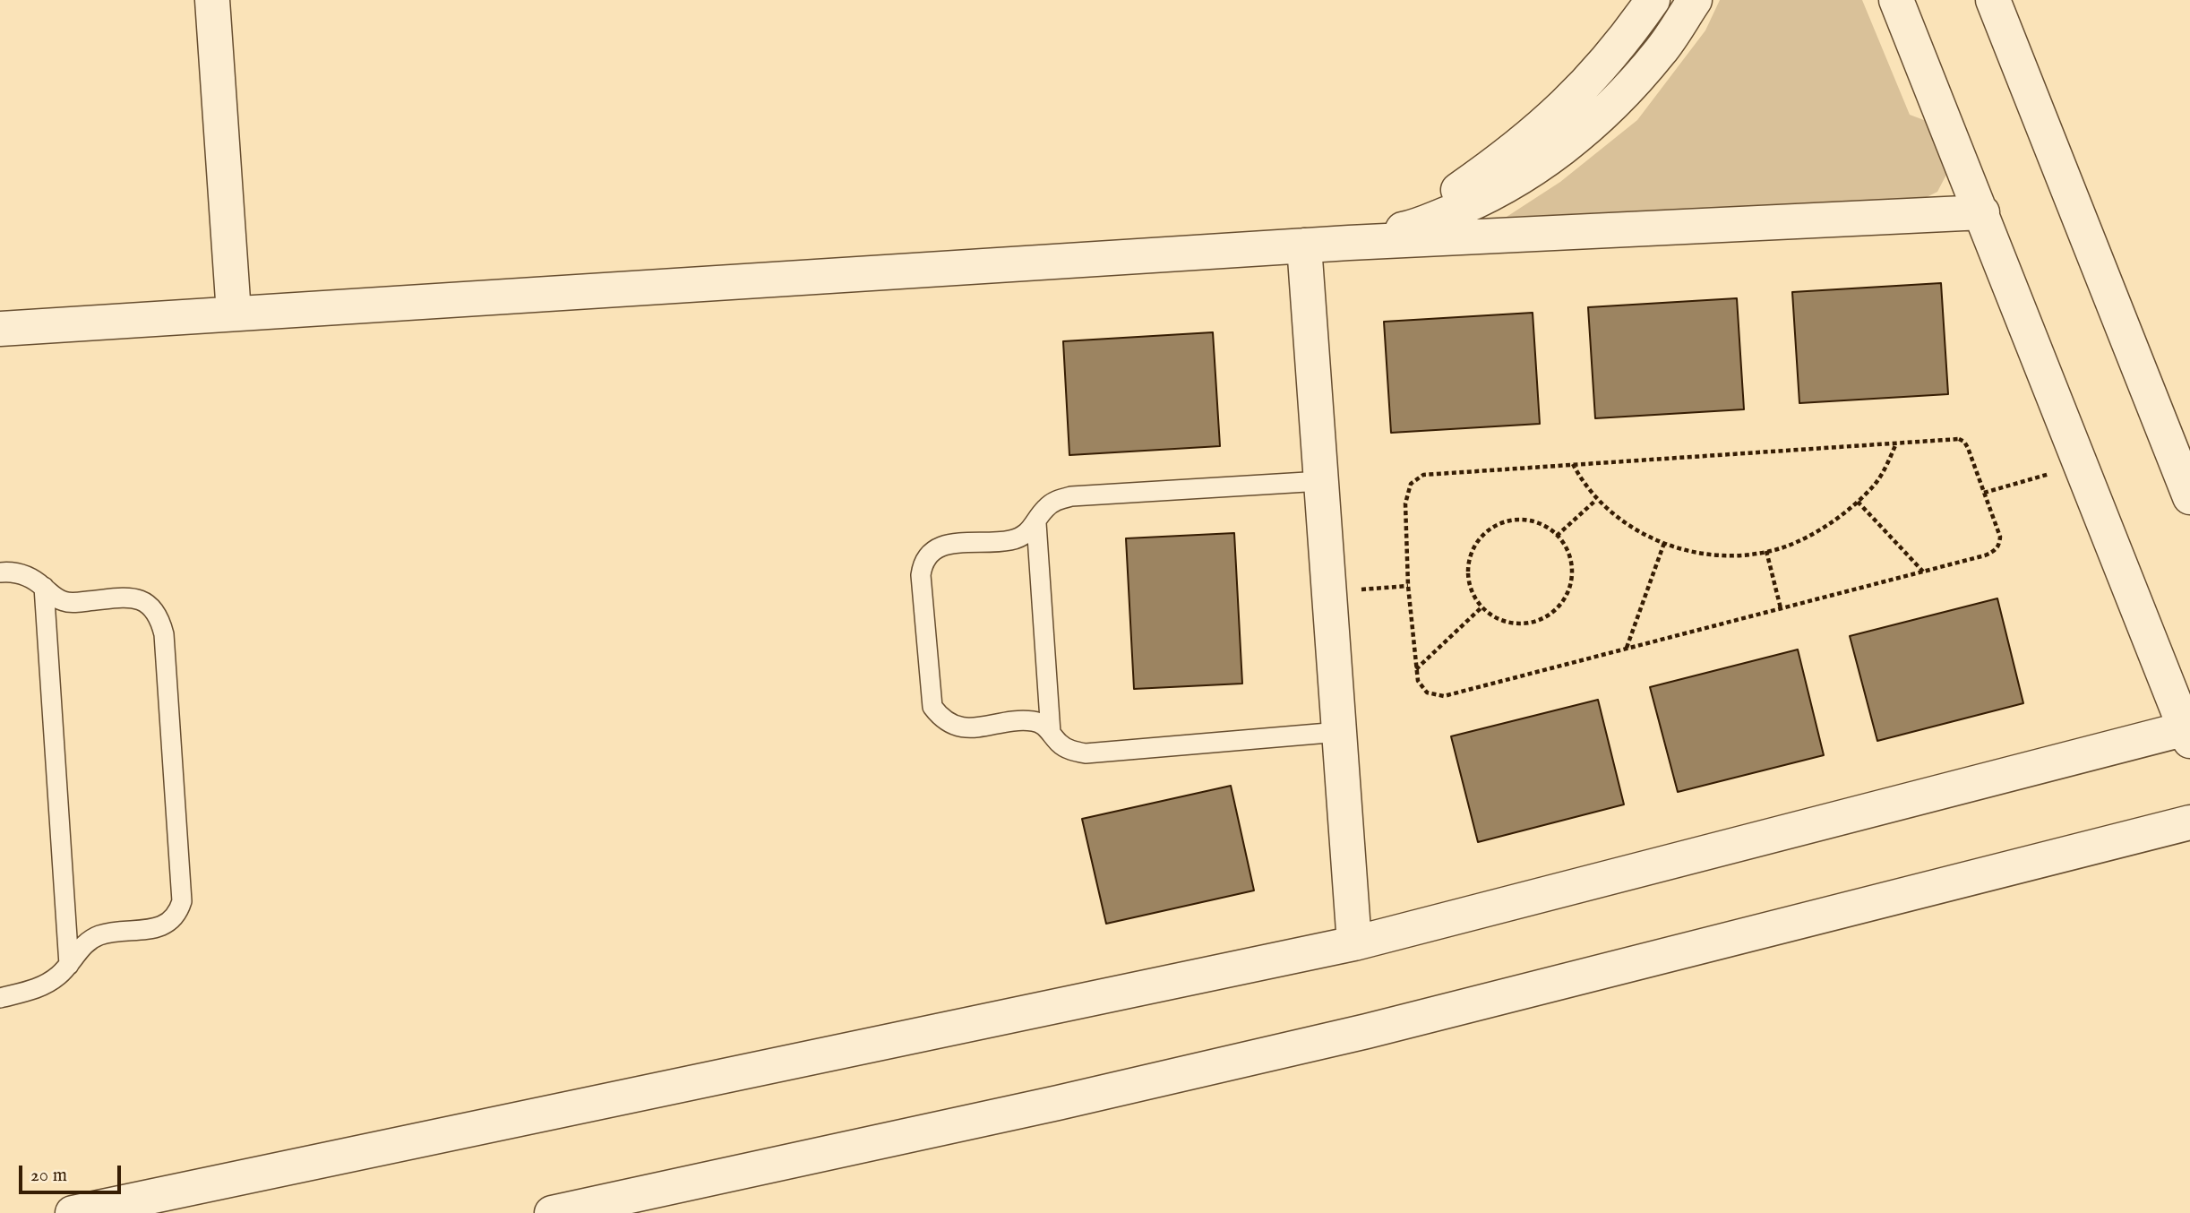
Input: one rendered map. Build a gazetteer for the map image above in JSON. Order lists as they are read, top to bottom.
{
  "scale_bar": "20 m"
}
